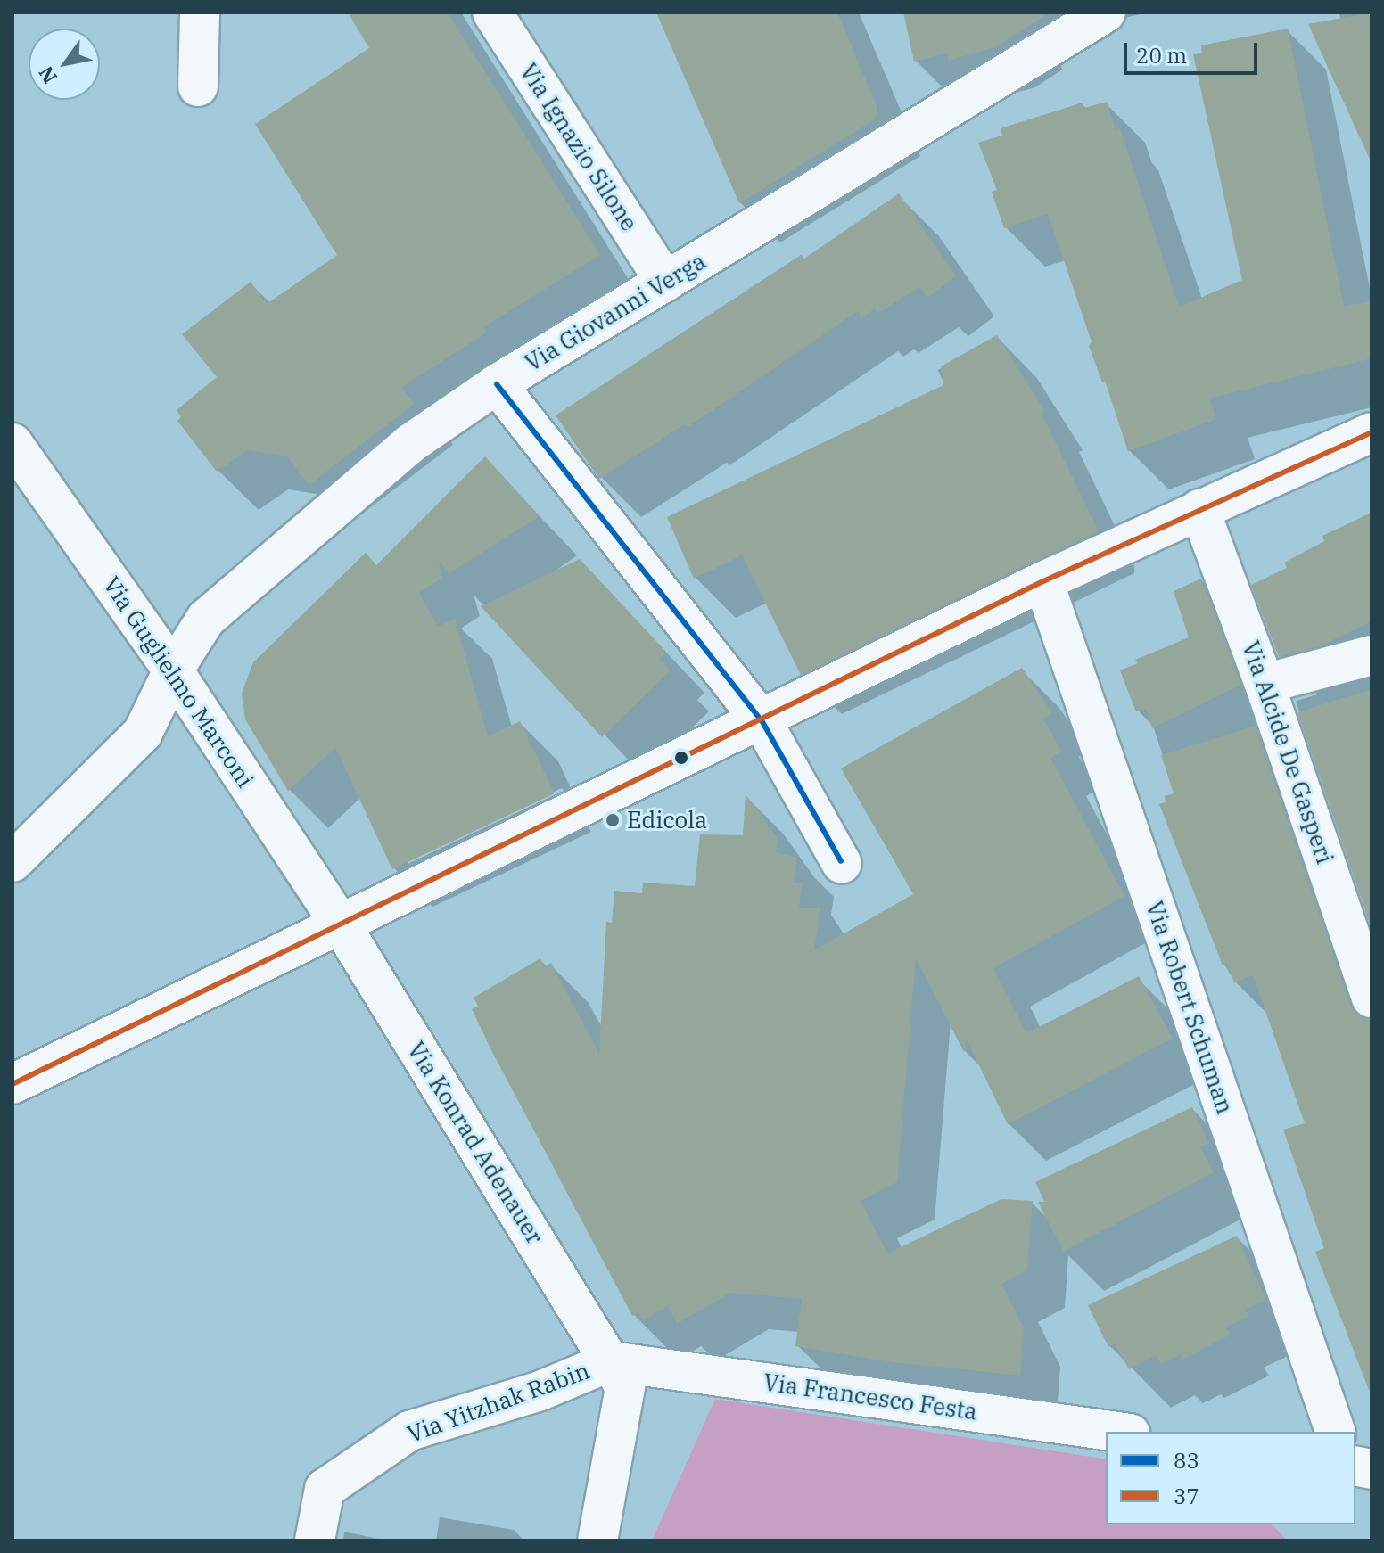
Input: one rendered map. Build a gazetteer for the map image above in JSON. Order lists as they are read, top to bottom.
{
  "streets": {
    "street": [
      "Via Ignazio Silone",
      "Via Giovanni Verga",
      "Via Guglielmo Marconi",
      "Via Alcide De Gasperi",
      "Via Robert Schuman",
      "Via Konrad Adenauer",
      "Via Francesco Festa",
      "Via Yitzhak Rabin"
    ]
  },
  "crossings": [
    ["Via Ignazio Silone", "Via Giovanni Verga"],
    ["Via Giovanni Verga", "Via Guglielmo Marconi"],
    ["Via Guglielmo Marconi", "Via Konrad Adenauer"],
    ["Via Konrad Adenauer", "Via Francesco Festa"],
    ["Via Konrad Adenauer", "Via Yitzhak Rabin"],
    ["Via Francesco Festa", "Via Yitzhak Rabin"]
  ],
  "places": ["Edicola"],
  "lines": ["transit line 83", "transit line 37"],
  "legend": ["83", "37"],
  "scale_bar": "20 m",
  "north": "bottom left"
}
